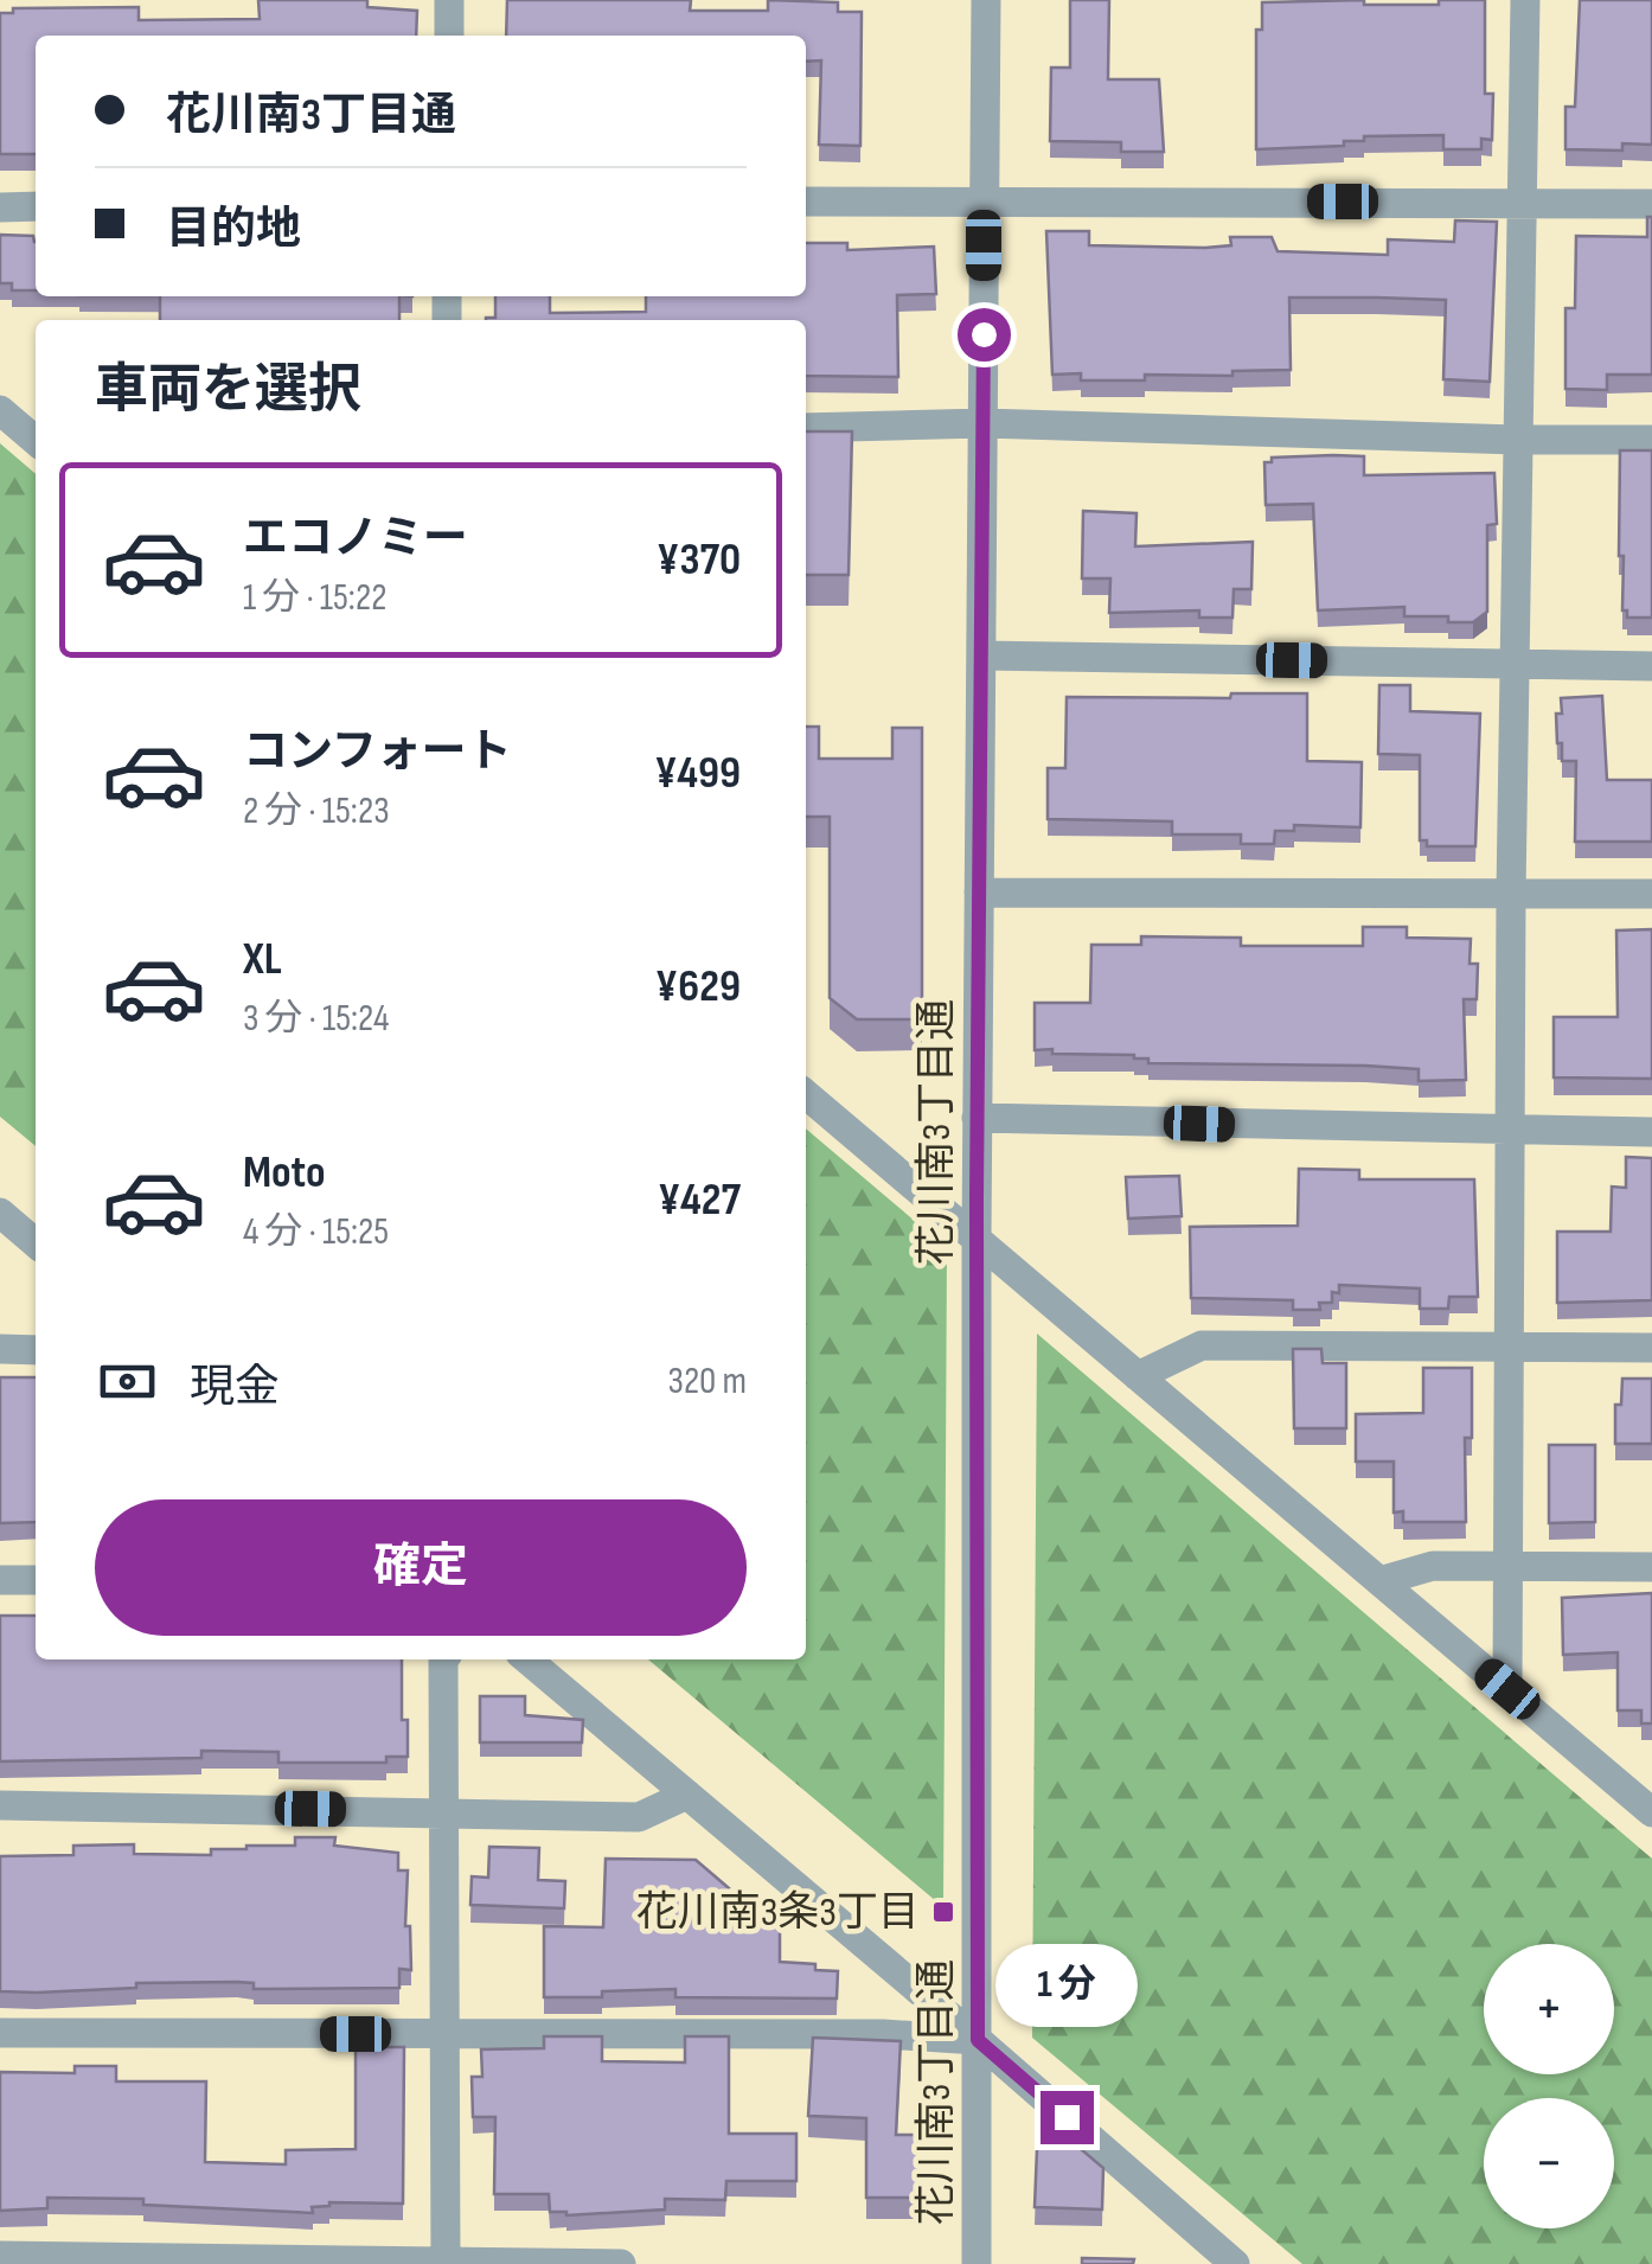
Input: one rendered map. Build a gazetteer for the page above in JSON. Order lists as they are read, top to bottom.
{
  "streets": {
    "street": ["花川南3丁目通"]
  },
  "places": {
    "transit": ["花川南3条3丁目"]
  },
  "page": {
    "banner": ["花川南3丁目通", "目的地"],
    "heading": "車両を選択",
    "list": [
      {
        "name": "エコノミー",
        "note": "1 分 · 15:22",
        "value": "¥370"
      },
      {
        "name": "コンフォート",
        "note": "2 分 · 15:23",
        "value": "¥499"
      },
      {
        "name": "XL",
        "note": "3 分 · 15:24",
        "value": "¥629"
      },
      {
        "name": "Moto",
        "note": "4 分 · 15:25",
        "value": "¥427"
      }
    ],
    "pay": ["現金", "320 m"],
    "buttons": "確定",
    "map_buttons": ["+", "−"],
    "bubble": "1 分"
  }
}
